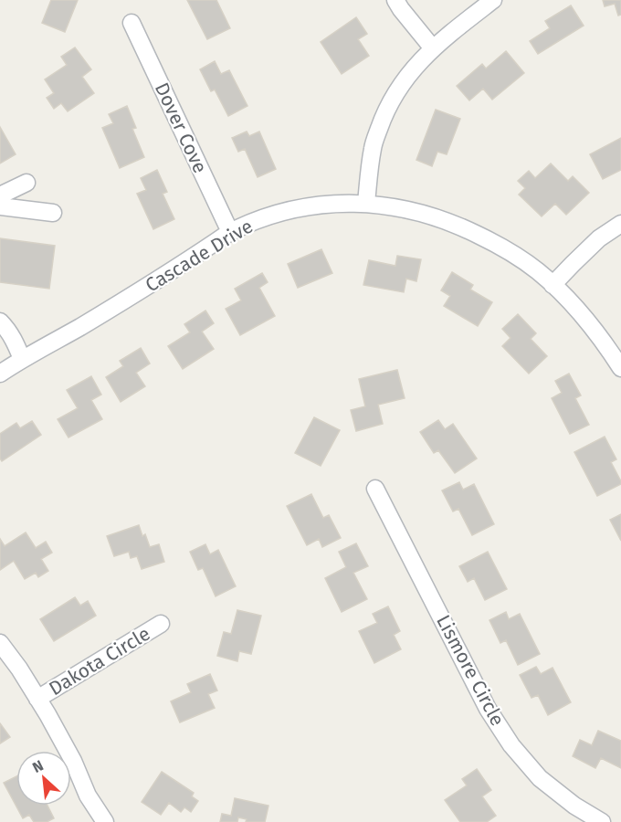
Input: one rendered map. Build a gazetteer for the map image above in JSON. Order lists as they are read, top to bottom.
{
  "streets": {
    "street": [
      "Dover Cove",
      "Cascade Drive",
      "Dakota Circle",
      "Lismore Circle"
    ]
  },
  "crossings": [
    ["Dover Cove", "Cascade Drive"]
  ],
  "north": "top left"
}
